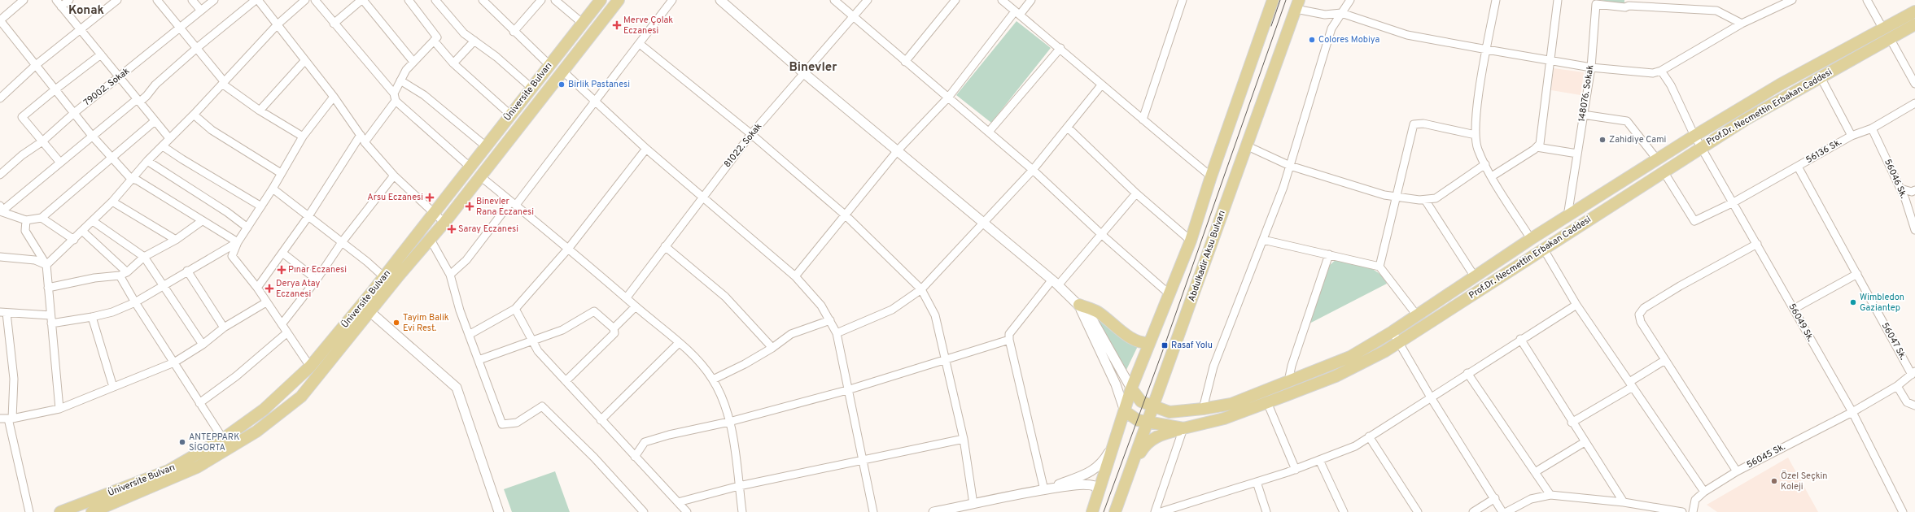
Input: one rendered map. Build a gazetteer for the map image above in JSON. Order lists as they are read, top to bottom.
{
  "streets": {
    "main road": ["Üniversite Bulvarı", "Prof.Dr. Necmettin Erbakan Caddesi", "Abdulkadir Aksu Bulvarı"],
    "street": [
      "79002. Sokak",
      "148076. Sokak",
      "81022. Sokak",
      "56136 Sk.",
      "56046 Sk.",
      "56049 Sk.",
      "56047 Sk.",
      "56045 Sk."
    ]
  },
  "crossings": [
    ["148076. Sokak", "Prof.Dr. Necmettin Erbakan Caddesi"],
    ["Prof.Dr. Necmettin Erbakan Caddesi", "56136 Sk."],
    ["Prof.Dr. Necmettin Erbakan Caddesi", "Abdulkadir Aksu Bulvarı"],
    ["Prof.Dr. Necmettin Erbakan Caddesi", "56049 Sk."],
    ["56136 Sk.", "56046 Sk."],
    ["56136 Sk.", "56049 Sk."],
    ["56136 Sk.", "56047 Sk."],
    ["56049 Sk.", "56045 Sk."]
  ],
  "districts": ["Konak", "Binevler"],
  "places": {
    "health": [
      "Merve Çolak Eczanesi",
      "Arsu Eczanesi",
      "Binevler Rana Eczanesi",
      "Saray Eczanesi",
      "Pınar Eczanesi",
      "Derya Atay Eczanesi"
    ],
    "other": [
      "Colores Mobiya",
      "Birlik Pastanesi",
      "Zahidiye Cami",
      "Wimbledon Gaziantep",
      "Tayim Balik Evi Rest.",
      "ANTEPPARK SİGORTA",
      "Özel Seçkin Koleji"
    ],
    "transit": ["Rasaf Yolu"]
  }
}
